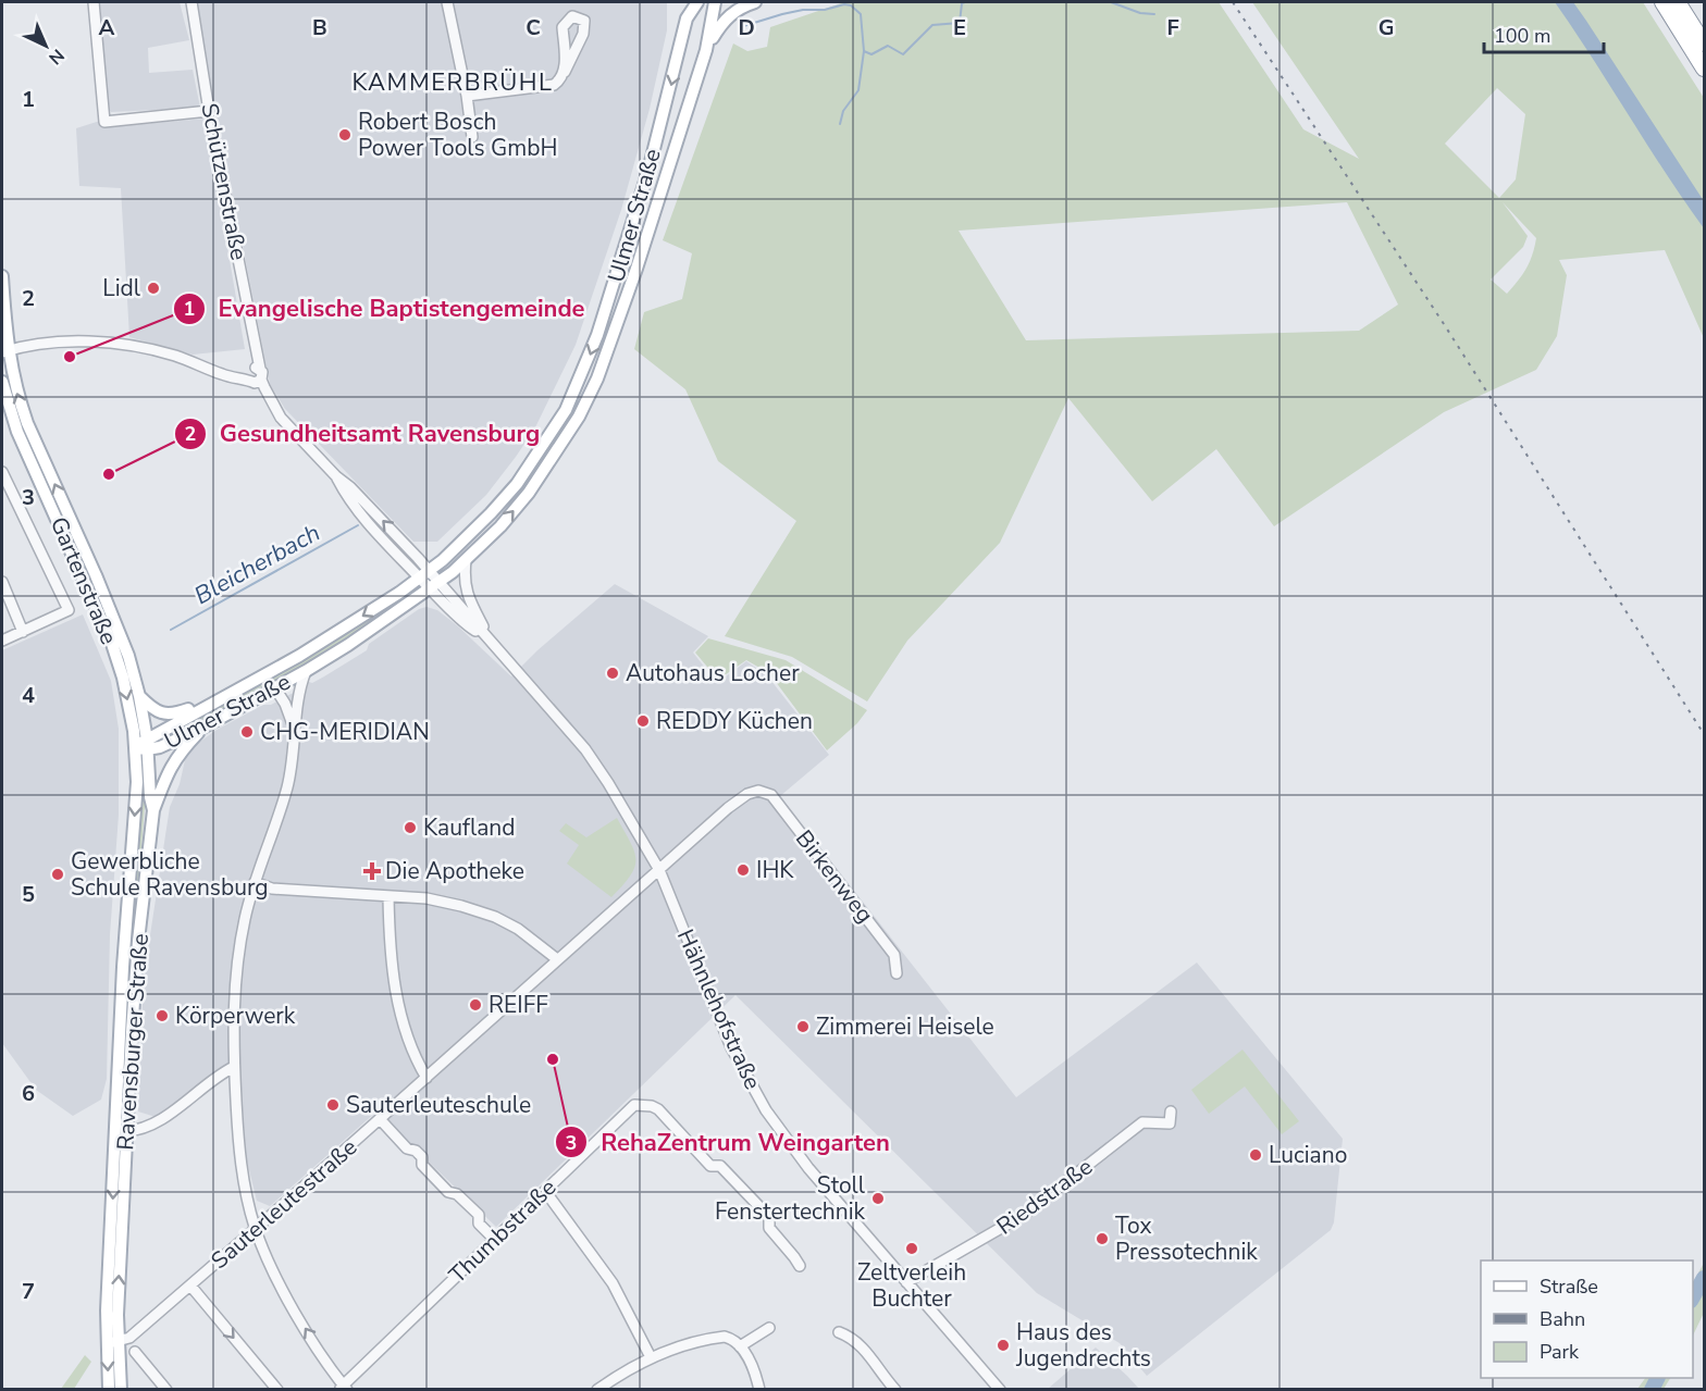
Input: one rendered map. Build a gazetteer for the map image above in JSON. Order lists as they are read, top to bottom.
{
  "streets": {
    "main road": ["Ulmer Straße", "Gartenstraße", "Ravensburger Straße"],
    "street": [
      "Schützenstraße",
      "Birkenweg",
      "Hähnlehofstraße",
      "Riedstraße",
      "Sauterleutestraße",
      "Thumbstraße"
    ]
  },
  "crossings": [
    ["Schützenstraße", "Ulmer Straße"],
    ["Ulmer Straße", "Gartenstraße"],
    ["Ulmer Straße", "Ravensburger Straße"],
    ["Gartenstraße", "Ravensburger Straße"],
    ["Birkenweg", "Sauterleutestraße"],
    ["Hähnlehofstraße", "Riedstraße"],
    ["Hähnlehofstraße", "Sauterleutestraße"],
    ["Ravensburger Straße", "Sauterleutestraße"]
  ],
  "districts": ["KAMMERBRÜHL"],
  "water": ["Bleicherbach"],
  "places": {
    "other": [
      "Robert Bosch Power Tools GmbH",
      "Lidl",
      "Evangelische Baptistengemeinde",
      "Gesundheitsamt Ravensburg",
      "Autohaus Locher",
      "REDDY Küchen",
      "CHG-MERIDIAN",
      "Kaufland",
      "IHK",
      "Gewerbliche Schule Ravensburg",
      "REIFF",
      "Körperwerk",
      "Zimmerei Heisele",
      "RehaZentrum Weingarten",
      "Sauterleuteschule",
      "Luciano",
      "Stoll Fenstertechnik",
      "Tox Pressotechnik",
      "Zeltverleih Buchter",
      "Haus des Jugendrechts"
    ],
    "health": ["Die Apotheke"]
  },
  "legend": ["Straße", "Bahn", "Park"],
  "scale_bar": "100 m",
  "north": "bottom right",
  "grid": {
    "columns": [
      "A",
      "B",
      "C",
      "D",
      "E",
      "F",
      "G"
    ],
    "rows": [
      "1",
      "2",
      "3",
      "4",
      "5",
      "6",
      "7"
    ]
  }
}
